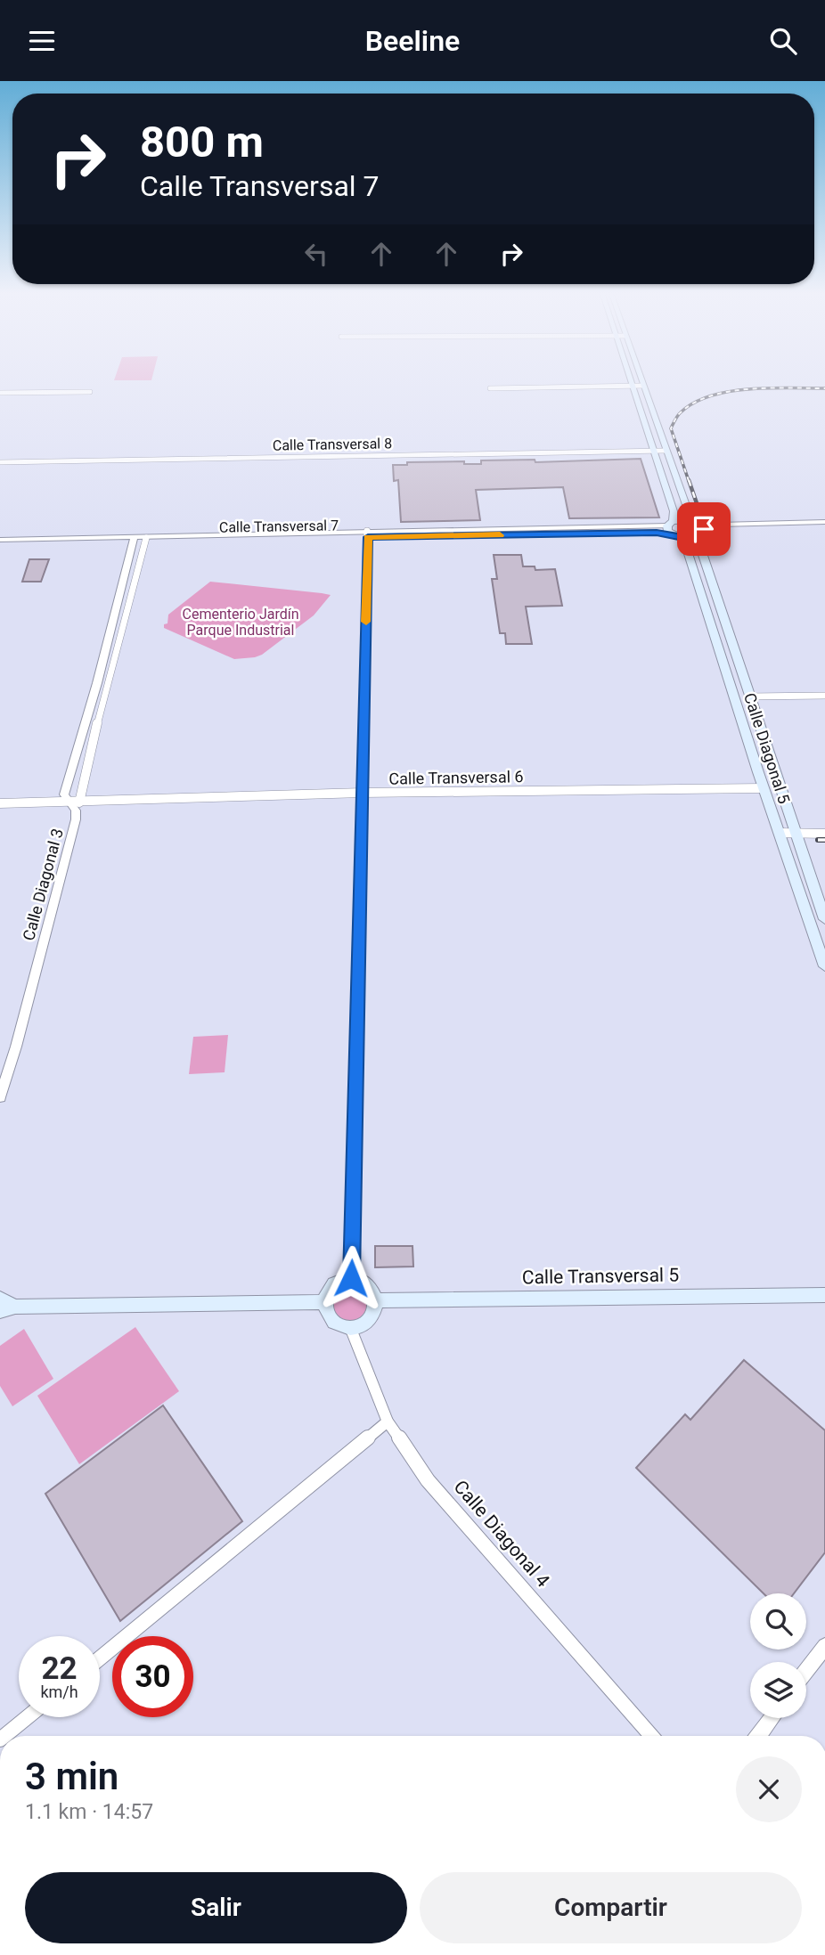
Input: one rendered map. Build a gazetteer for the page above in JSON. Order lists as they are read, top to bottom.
{
  "streets": {
    "main road": ["Calle Diagonal 5", "Calle Transversal 5"],
    "street": [
      "Calle Transversal 8",
      "Calle Transversal 7",
      "Calle Transversal 6",
      "Calle Diagonal 3",
      "Calle Diagonal 4"
    ]
  },
  "crossings": [
    ["Calle Transversal 7", "Calle Diagonal 5"],
    ["Calle Transversal 7", "Calle Diagonal 3"],
    ["Calle Diagonal 5", "Calle Transversal 6"],
    ["Calle Transversal 6", "Calle Diagonal 3"],
    ["Calle Transversal 5", "Calle Diagonal 4"]
  ],
  "parks": ["Cementerio Jardín Parque Industrial"],
  "page": {
    "header": "Beeline",
    "turn": ["800 m", "Calle Transversal 7"],
    "speed": "22 km/h",
    "limit": "30",
    "heading": ["3 min", "1.1 km · 14:57"],
    "buttons": ["Salir", "Compartir"]
  }
}
